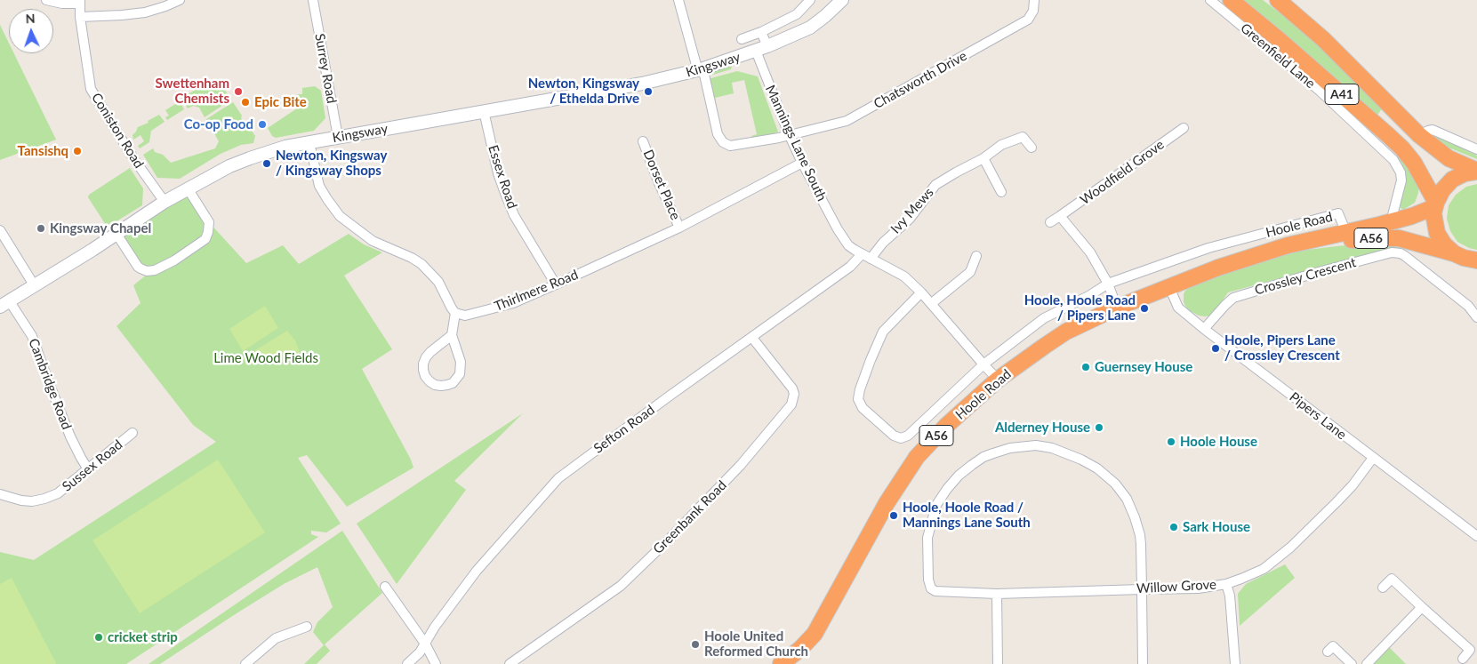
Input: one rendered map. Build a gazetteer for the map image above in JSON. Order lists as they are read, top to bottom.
{
  "streets": {
    "highway": [
      "Greenfield Lane",
      "A41",
      "Hoole Road",
      "A56"
    ],
    "street": [
      "Kingsway",
      "Surrey Road",
      "Chatsworth Drive",
      "Coniston Road",
      "Mannings Lane South",
      "Woodfield Grove",
      "Essex Road",
      "Dorset Place",
      "Ivy Mews",
      "Crossley Crescent",
      "Thirlmere Road",
      "Cambridge Road",
      "Pipers Lane",
      "Sefton Road",
      "Sussex Road",
      "Greenbank Road",
      "Willow Grove"
    ]
  },
  "crossings": [
    ["Greenfield Lane", "Hoole Road"],
    ["Kingsway", "Surrey Road"],
    ["Kingsway", "Chatsworth Drive"],
    ["Kingsway", "Coniston Road"],
    ["Kingsway", "Mannings Lane South"],
    ["Kingsway", "Essex Road"],
    ["Kingsway", "Cambridge Road"],
    ["Chatsworth Drive", "Mannings Lane South"],
    ["Mannings Lane South", "Ivy Mews"],
    ["Mannings Lane South", "Hoole Road"],
    ["Mannings Lane South", "Thirlmere Road"],
    ["Mannings Lane South", "Sefton Road"],
    ["Essex Road", "Thirlmere Road"],
    ["Dorset Place", "Thirlmere Road"],
    ["Hoole Road", "Pipers Lane"],
    ["Crossley Crescent", "Pipers Lane"],
    ["Cambridge Road", "Sussex Road"],
    ["Pipers Lane", "Willow Grove"],
    ["Sefton Road", "Greenbank Road"]
  ],
  "parks": ["Lime Wood Fields"],
  "places": [
    "Swettenham Chemists",
    "Newton, Kingsway / Ethelda Drive",
    "Epic Bite",
    "Co-op Food",
    "Tansishq",
    "Newton, Kingsway / Kingsway Shops",
    "Kingsway Chapel",
    "Hoole, Hoole Road / Pipers Lane",
    "Hoole, Pipers Lane / Crossley Crescent",
    "Guernsey House",
    "Alderney House",
    "Hoole House",
    "Hoole, Hoole Road / Mannings Lane South",
    "Sark House",
    "cricket strip",
    "Hoole United Reformed Church"
  ],
  "north": "top"
}
